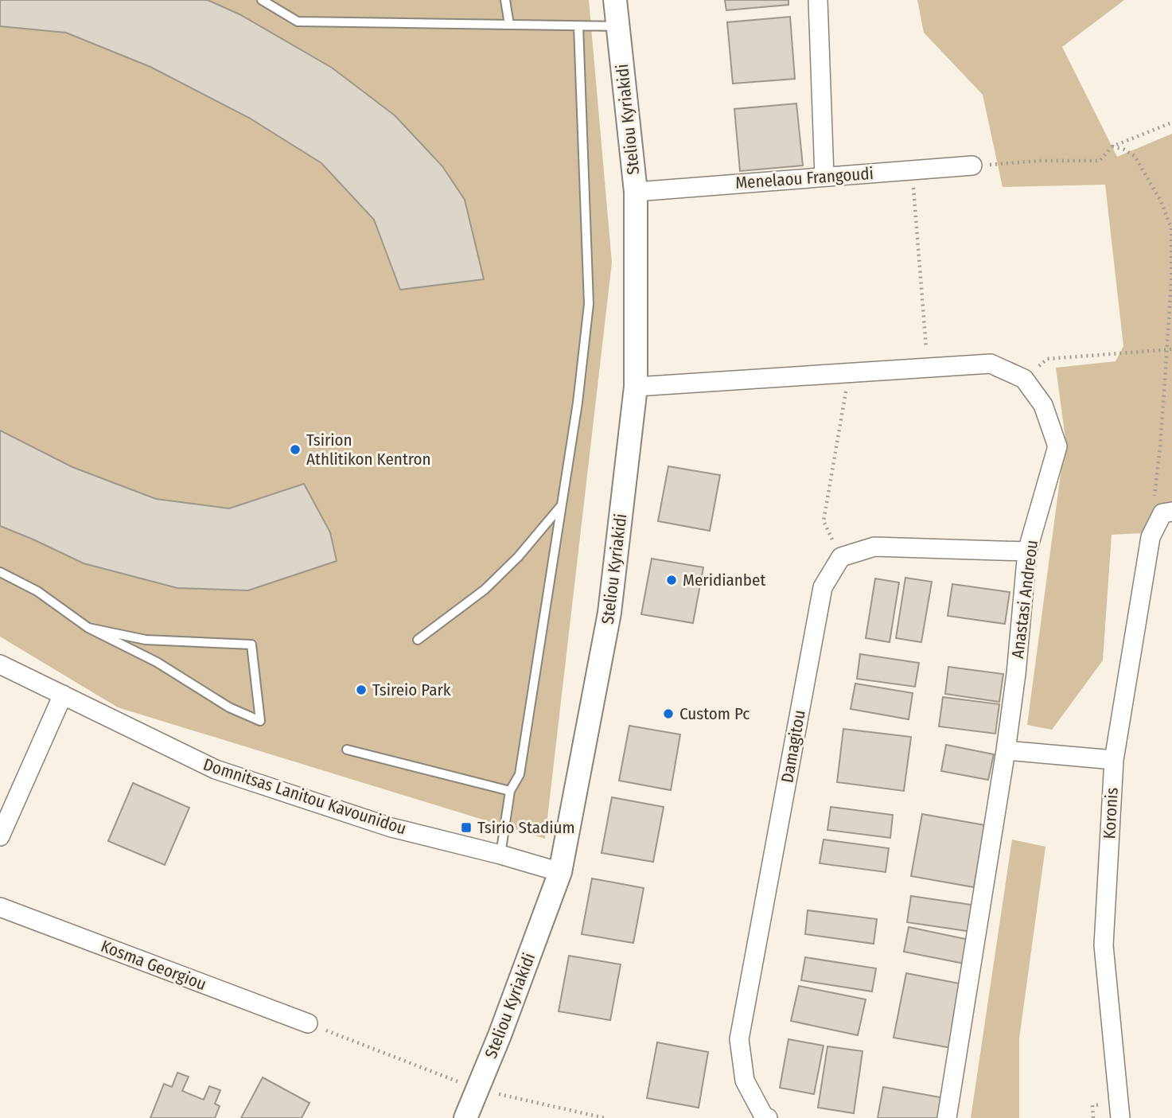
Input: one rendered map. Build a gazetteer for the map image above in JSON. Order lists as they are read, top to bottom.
{
  "streets": {
    "street": [
      "Steliou Kyriakidi",
      "Menelaou Frangoudi",
      "Anastasi Andreou",
      "Damagitou",
      "Domnitsas Lanitou Kavounidou",
      "Koronis",
      "Kosma Georgiou"
    ]
  },
  "crossings": [
    ["Steliou Kyriakidi", "Menelaou Frangoudi"],
    ["Steliou Kyriakidi", "Anastasi Andreou"],
    ["Steliou Kyriakidi", "Domnitsas Lanitou Kavounidou"]
  ],
  "places": {
    "other": [
      "Tsirion Athlitikon Kentron",
      "Meridianbet",
      "Tsireio Park",
      "Custom Pc"
    ],
    "transit": ["Tsirio Stadium"]
  }
}
